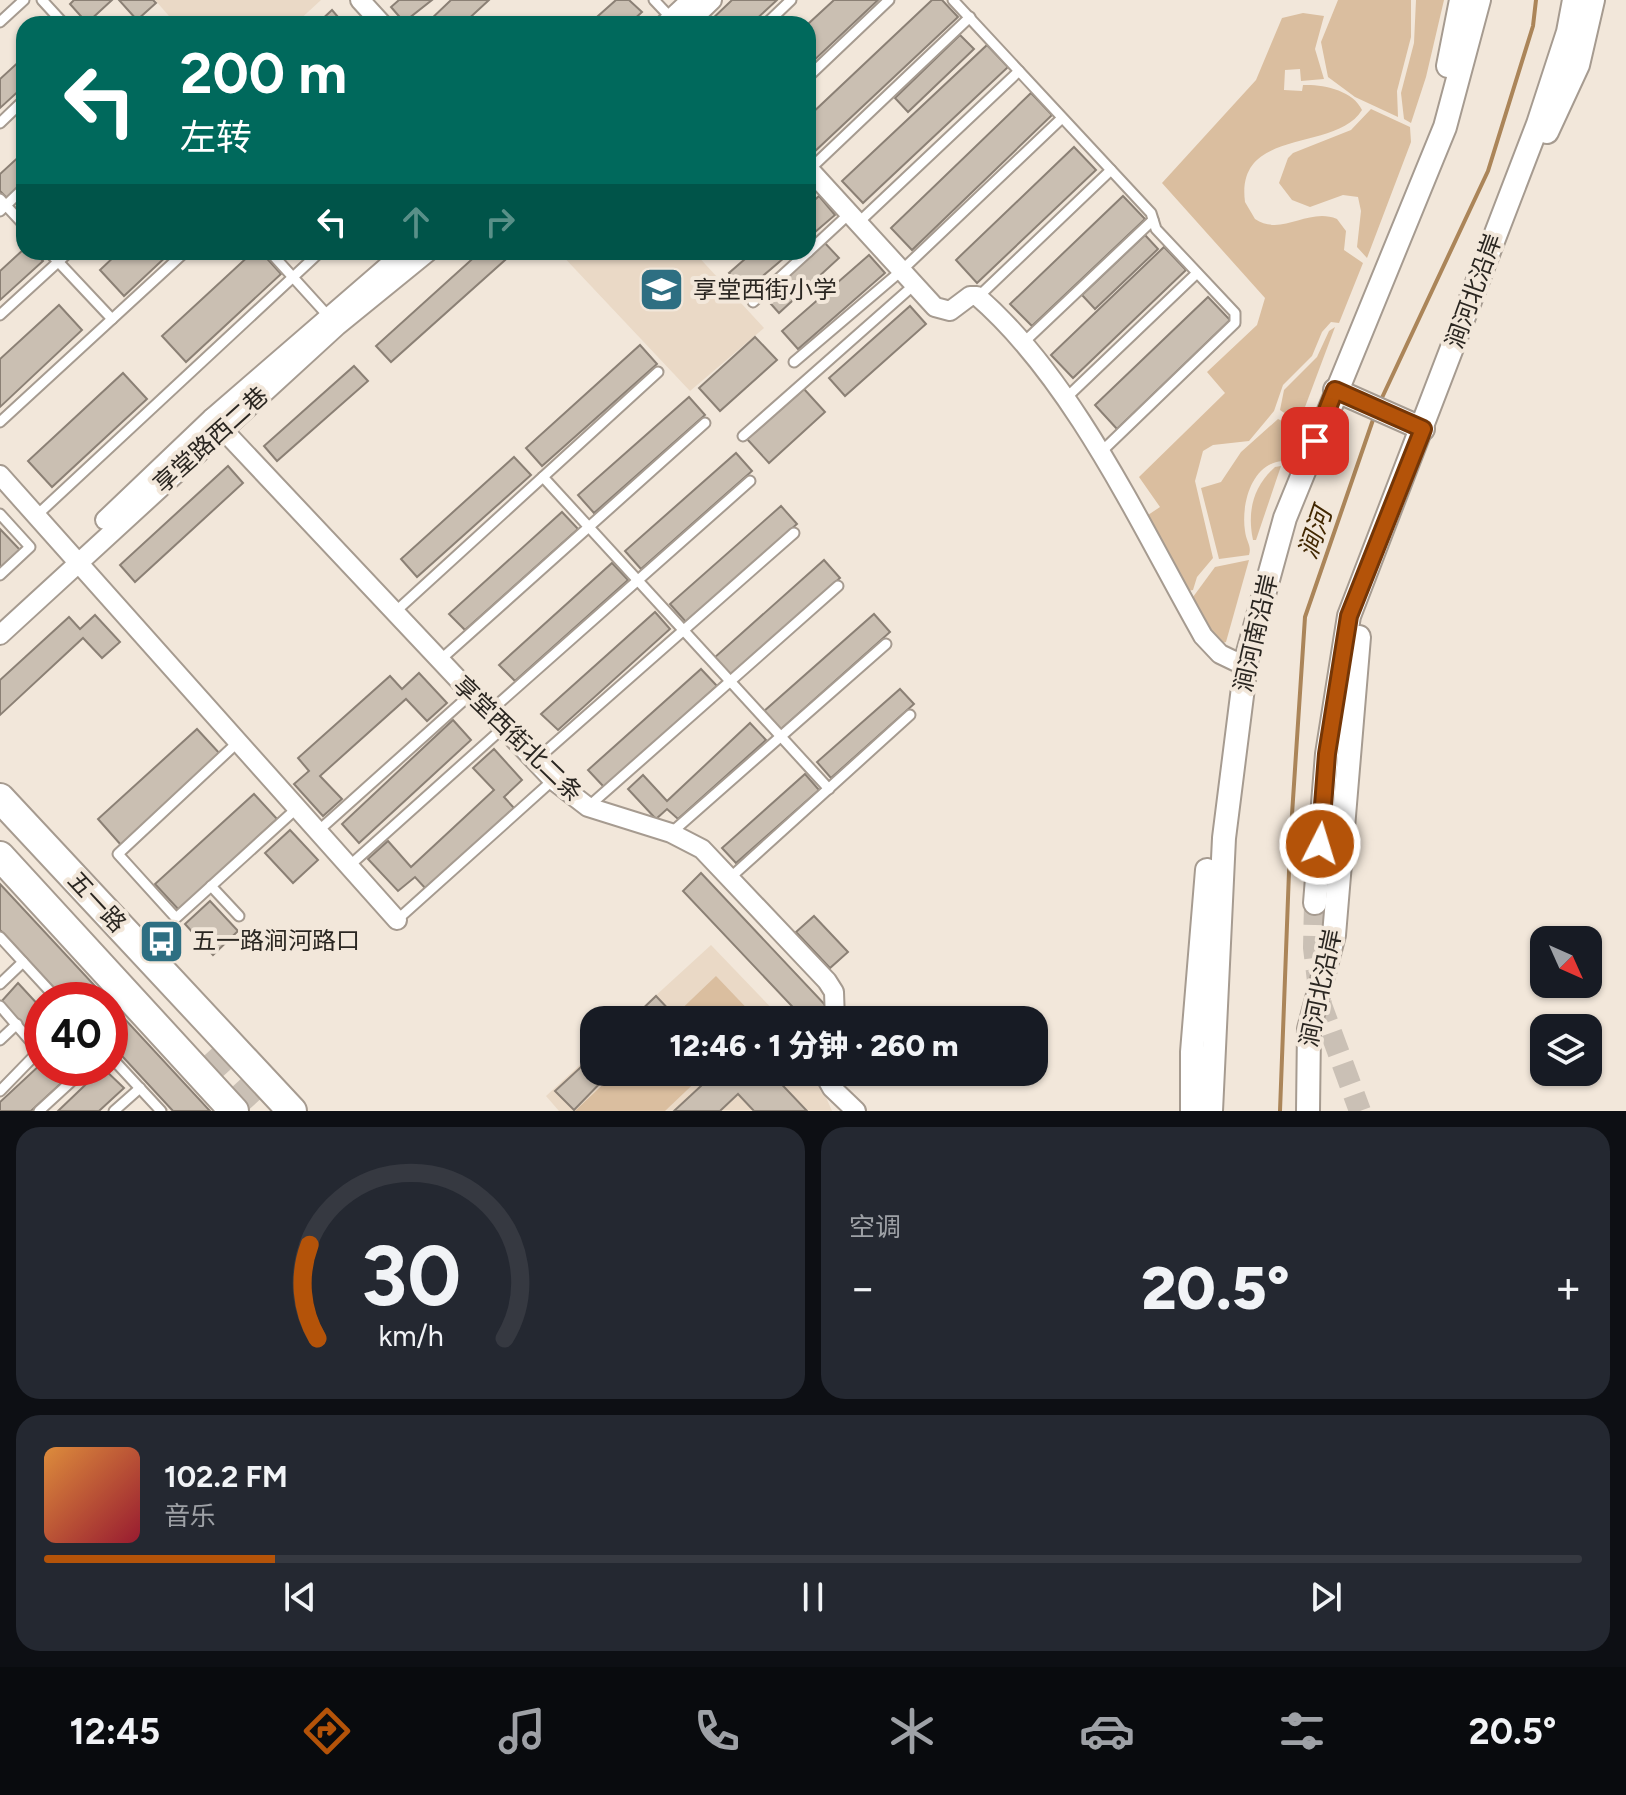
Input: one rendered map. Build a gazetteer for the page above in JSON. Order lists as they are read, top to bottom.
{
  "streets": {
    "main road": ["五一路"],
    "street": [
      "涧河北沿岸",
      "享堂路西二巷",
      "涧河南沿岸",
      "享堂西街北二条"
    ]
  },
  "crossings": [
    ["享堂路西二巷", "享堂西街北二条"]
  ],
  "water": ["涧河"],
  "places": {
    "school or university": ["享堂西街小学"],
    "bus stop": ["五一路涧河路口"]
  },
  "north": "bottom right",
  "page": {
    "turn": ["200 m", "左转"],
    "limit": "40",
    "trip": "12:46 · 1 分钟 · 260 m",
    "tile": "空调",
    "heat": ["−", "20.5°", "+"],
    "song": ["102.2 FM", "音乐"],
    "tabs": ["12:45", "20.5°"],
    "gauge": ["30", "km/h"]
  }
}
